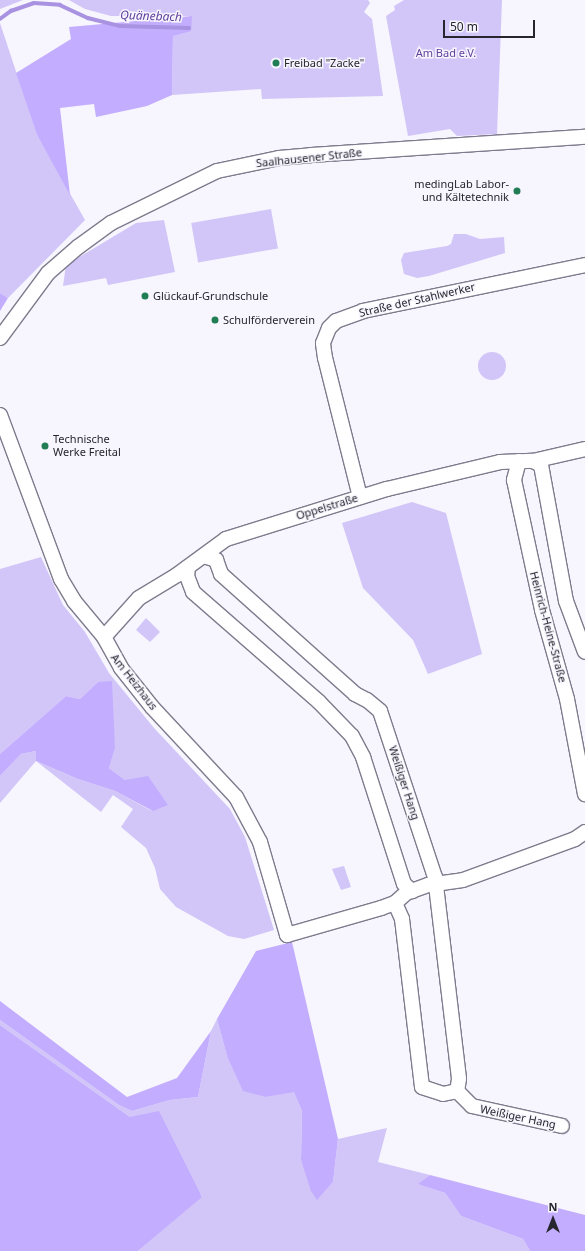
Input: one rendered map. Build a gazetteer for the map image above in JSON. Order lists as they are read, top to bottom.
{
  "streets": {
    "street": [
      "Saalhausener Straße",
      "Straße der Stahlwerker",
      "Oppelstraße",
      "Heinrich-Heine-Straße",
      "Am Heizhaus",
      "Weißiger Hang"
    ]
  },
  "crossings": [
    ["Straße der Stahlwerker", "Oppelstraße"],
    ["Oppelstraße", "Heinrich-Heine-Straße"],
    ["Oppelstraße", "Am Heizhaus"],
    ["Oppelstraße", "Weißiger Hang"]
  ],
  "water": ["Quänebach"],
  "parks": ["Am Bad e.V."],
  "places": [
    "Freibad \"Zacke\"",
    "medingLab Labor- und Kältetechnik",
    "Glückauf-Grundschule",
    "Schulförderverein",
    "Technische Werke Freital"
  ],
  "scale_bar": "50 m",
  "north": "top"
}
